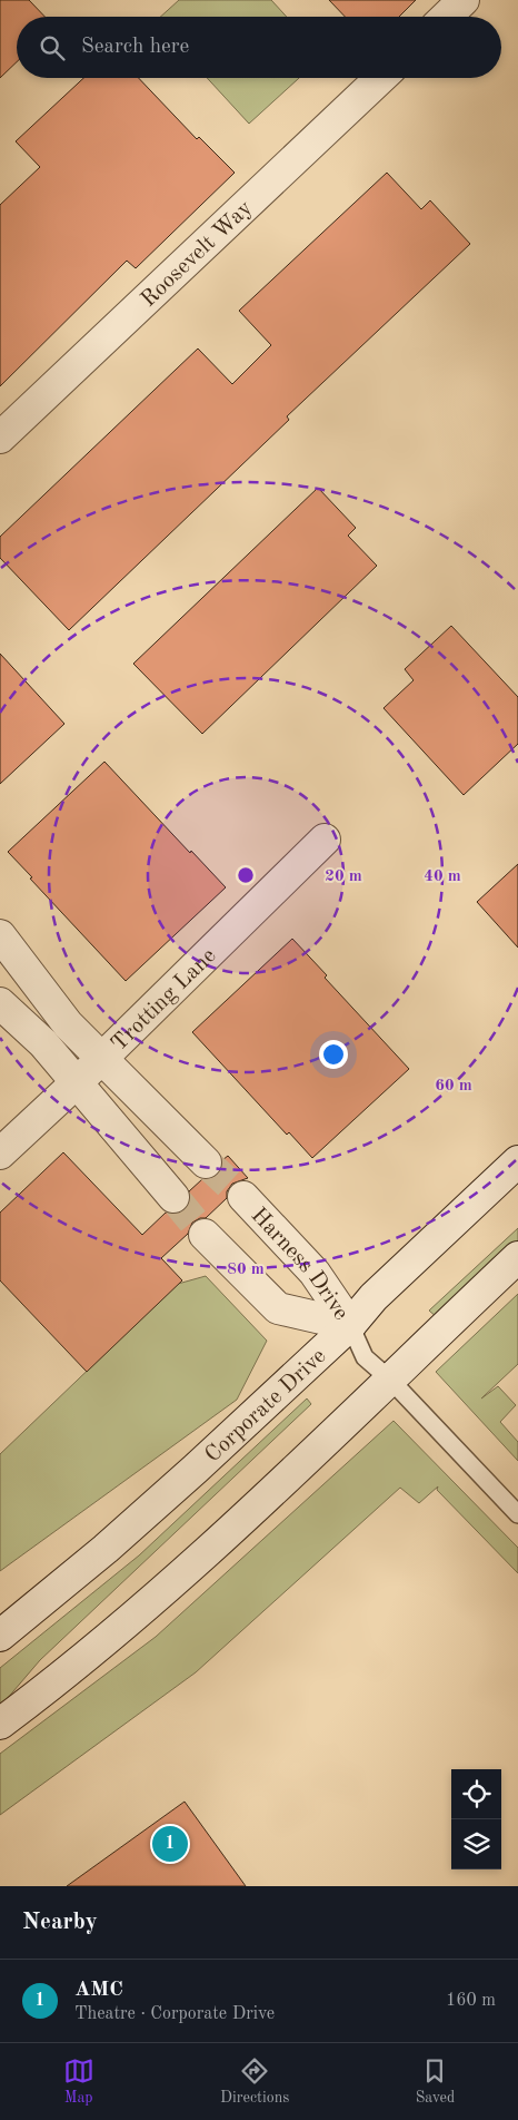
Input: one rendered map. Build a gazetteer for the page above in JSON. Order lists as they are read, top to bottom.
{
  "streets": {
    "street": [
      "Roosevelt Way",
      "Trotting Lane",
      "Harness Drive",
      "Corporate Drive"
    ]
  },
  "crossings": [
    ["Harness Drive", "Corporate Drive"]
  ],
  "page": {
    "search": "Search here",
    "pins": "1",
    "heading": "Nearby",
    "list": [
      {
        "mark": "1",
        "name": "AMC",
        "note": "Theatre · Corporate Drive",
        "value": "160 m"
      }
    ],
    "nav": ["Map", "Directions", "Saved"]
  },
  "rings": [
    "20 m",
    "40 m",
    "60 m",
    "80 m"
  ]
}
